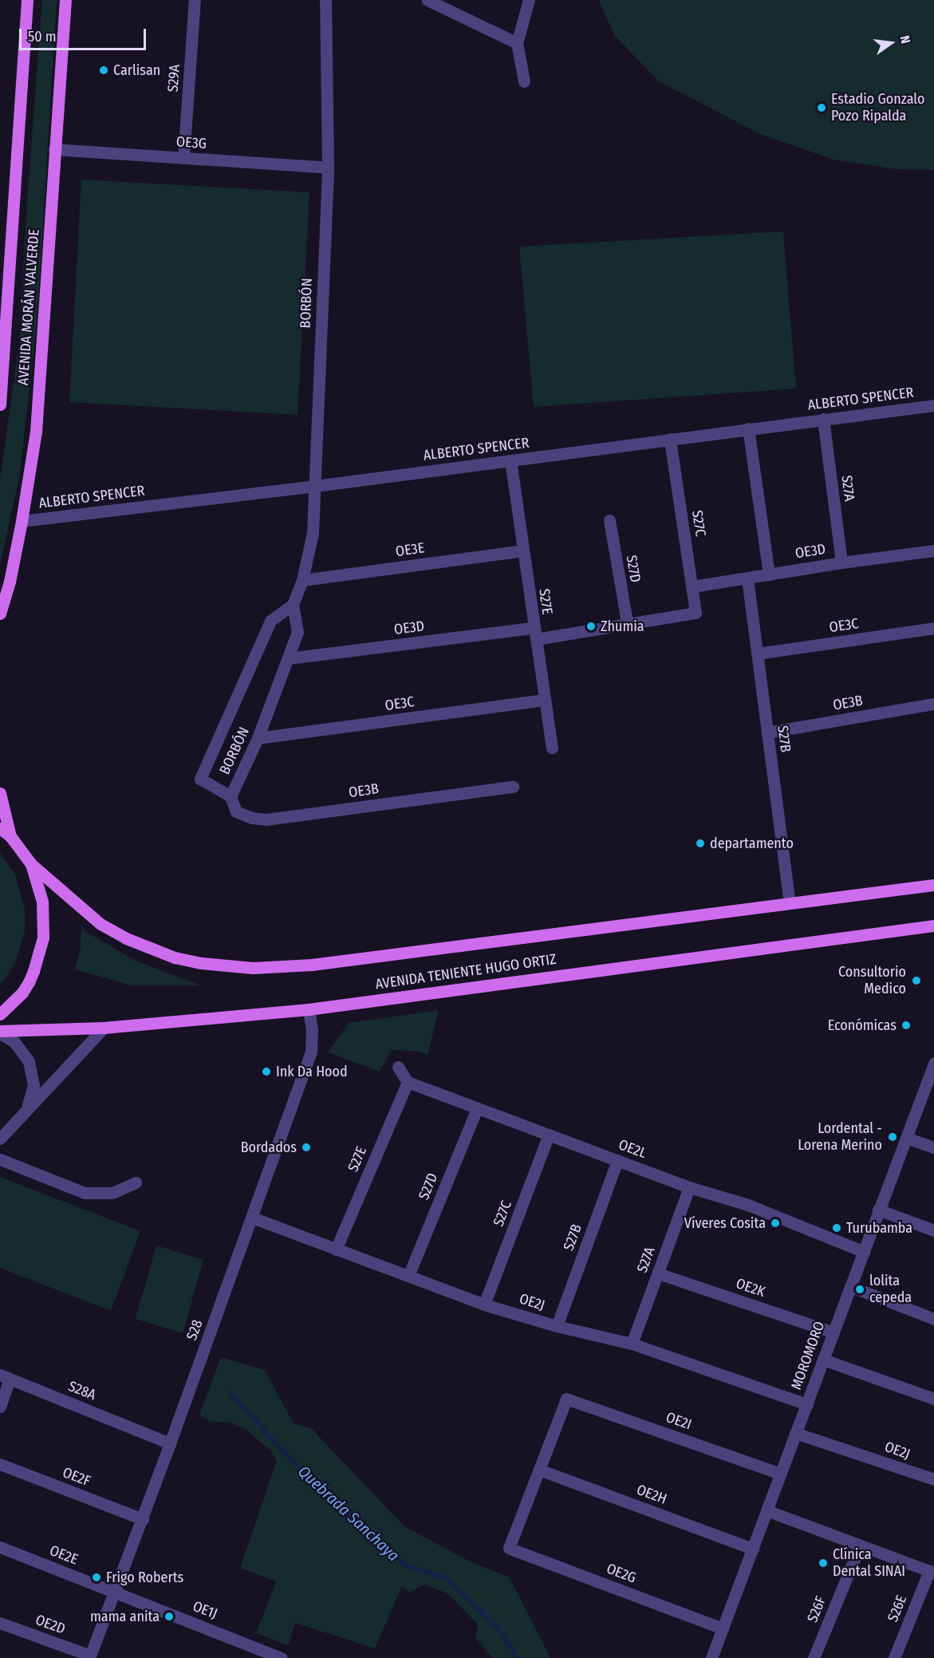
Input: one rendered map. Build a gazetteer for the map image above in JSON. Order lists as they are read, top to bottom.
{
  "streets": {
    "main road": ["AVENIDA MORÁN VALVERDE", "AVENIDA TENIENTE HUGO ORTIZ"],
    "street": [
      "S29A",
      "OE3G",
      "BORBÓN",
      "ALBERTO SPENCER",
      "S27A",
      "S27C",
      "OE3E",
      "OE3D",
      "S27D",
      "S27E",
      "OE3C",
      "OE3B",
      "S27B",
      "OE2L",
      "OE2K",
      "OE2J",
      "S28",
      "MOROMORO",
      "S28A",
      "OE2I",
      "OE2F",
      "OE2H",
      "OE2E",
      "OE2G",
      "S26E",
      "S26F",
      "OE1J",
      "OE2D"
    ]
  },
  "crossings": [
    ["S29A", "OE3G"],
    ["OE3G", "BORBÓN"],
    ["OE3G", "AVENIDA MORÁN VALVERDE"],
    ["BORBÓN", "ALBERTO SPENCER"],
    ["BORBÓN", "OE3E"],
    ["BORBÓN", "OE3D"],
    ["BORBÓN", "OE3C"],
    ["BORBÓN", "OE3B"],
    ["AVENIDA MORÁN VALVERDE", "ALBERTO SPENCER"],
    ["ALBERTO SPENCER", "S27A"],
    ["ALBERTO SPENCER", "S27C"],
    ["ALBERTO SPENCER", "S27E"],
    ["S27A", "OE3D"],
    ["S27A", "OE2L"],
    ["S27A", "OE2K"],
    ["S27A", "OE2J"],
    ["S27C", "OE3D"],
    ["S27C", "OE2L"],
    ["S27C", "OE2J"],
    ["OE3E", "S27E"],
    ["OE3D", "S27D"],
    ["OE3D", "S27E"],
    ["OE3D", "S27B"],
    ["S27D", "OE2L"],
    ["S27D", "OE2J"],
    ["S27E", "OE3C"],
    ["S27E", "OE2L"],
    ["S27E", "OE2J"],
    ["OE3C", "S27B"],
    ["OE3B", "S27B"],
    ["S27B", "AVENIDA TENIENTE HUGO ORTIZ"],
    ["S27B", "OE2L"],
    ["S27B", "OE2J"],
    ["AVENIDA TENIENTE HUGO ORTIZ", "S28"],
    ["OE2L", "MOROMORO"],
    ["OE2K", "MOROMORO"],
    ["OE2J", "S28"],
    ["OE2J", "MOROMORO"],
    ["S28", "S28A"],
    ["S28", "OE2F"],
    ["S28", "OE2E"],
    ["S28", "OE1J"],
    ["S28", "OE2D"],
    ["MOROMORO", "OE2I"],
    ["MOROMORO", "OE2H"],
    ["MOROMORO", "OE2G"],
    ["OE2I", "OE2H"],
    ["OE2I", "OE2G"],
    ["OE2H", "OE2G"],
    ["OE2E", "OE1J"]
  ],
  "water": ["Quebrada Sanchaya"],
  "places": [
    "Carlisan",
    "Estadio Gonzalo Pozo Ripalda",
    "Zhumia",
    "departamento",
    "Consultorio Medico",
    "Económicas",
    "Ink Da Hood",
    "Lordental - Lorena Merino",
    "Bordados",
    "Víveres Cosita",
    "Turubamba",
    "lolita cepeda",
    "Clínica Dental SINAI",
    "Frigo Roberts",
    "mama anita"
  ],
  "scale_bar": "50 m",
  "north": "right"
}
